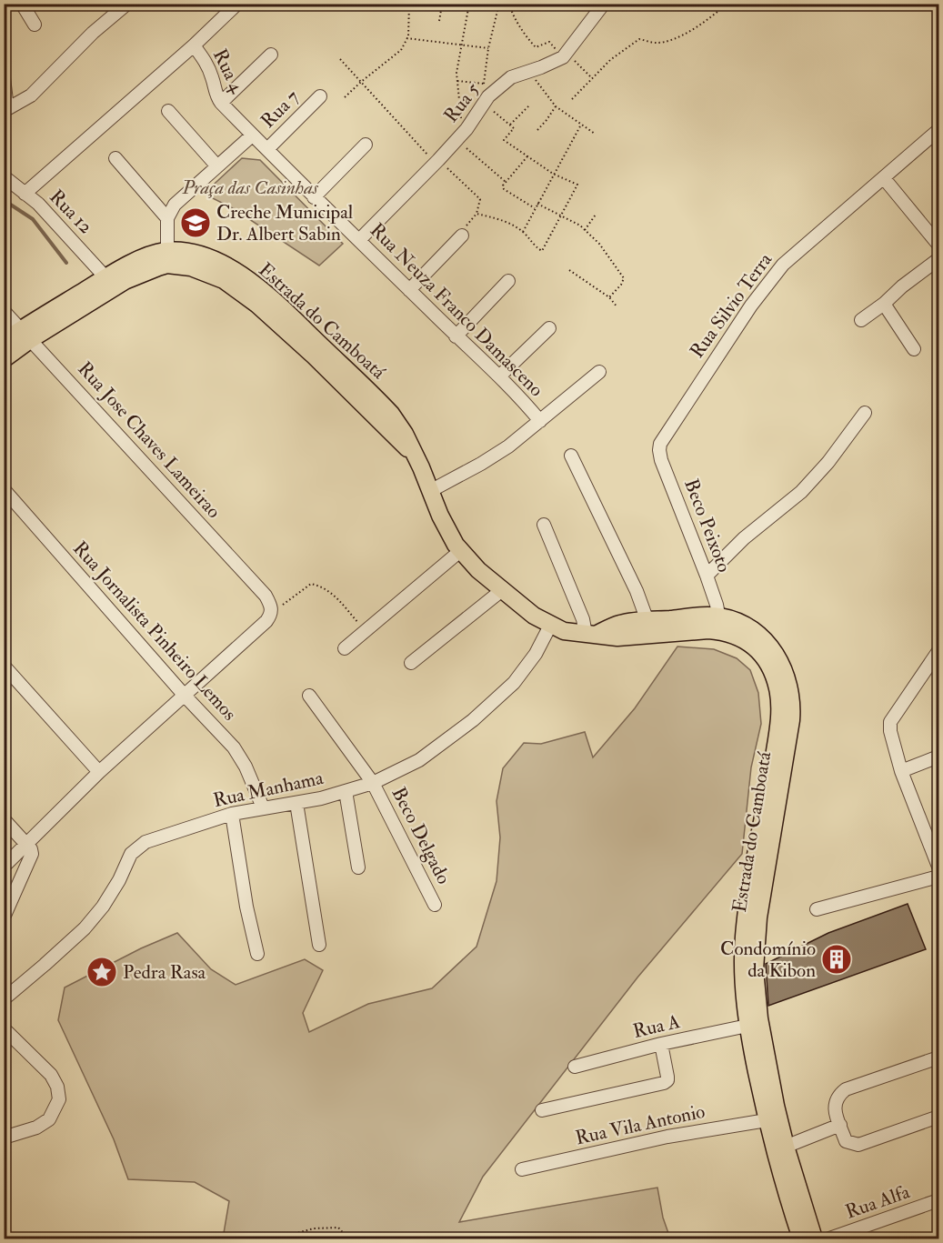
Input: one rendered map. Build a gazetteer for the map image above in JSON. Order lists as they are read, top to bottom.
{
  "streets": {
    "main road": ["Estrada do Camboatá"],
    "street": [
      "Rua 4",
      "Rua 5",
      "Rua 7",
      "Rua 12",
      "Rua Silvio Terra",
      "Rua Neuza Franco Damasceno",
      "Rua Jose Chaves Lameirao",
      "Beco Peixoto",
      "Rua Jornalista Pinheiro Lemos",
      "Rua Manhama",
      "Beco Delgado",
      "Rua A",
      "Rua Vila Antonio",
      "Rua Alfa"
    ]
  },
  "crossings": [
    ["Rua 4", "Rua Neuza Franco Damasceno"],
    ["Rua 5", "Rua Neuza Franco Damasceno"],
    ["Rua 7", "Rua Neuza Franco Damasceno"],
    ["Rua 12", "Estrada do Camboatá"],
    ["Rua Silvio Terra", "Beco Peixoto"],
    ["Rua Neuza Franco Damasceno", "Estrada do Camboatá"],
    ["Estrada do Camboatá", "Rua Jose Chaves Lameirao"],
    ["Estrada do Camboatá", "Beco Peixoto"],
    ["Estrada do Camboatá", "Rua Manhama"],
    ["Estrada do Camboatá", "Rua A"],
    ["Estrada do Camboatá", "Rua Vila Antonio"],
    ["Rua Jornalista Pinheiro Lemos", "Rua Manhama"],
    ["Rua Manhama", "Beco Delgado"]
  ],
  "parks": ["Praça das Casinhas"],
  "places": {
    "school or university": ["Creche Municipal Dr. Albert Sabin"],
    "building": ["Condomínio da Kibon"],
    "place": ["Pedra Rasa"]
  }
}
